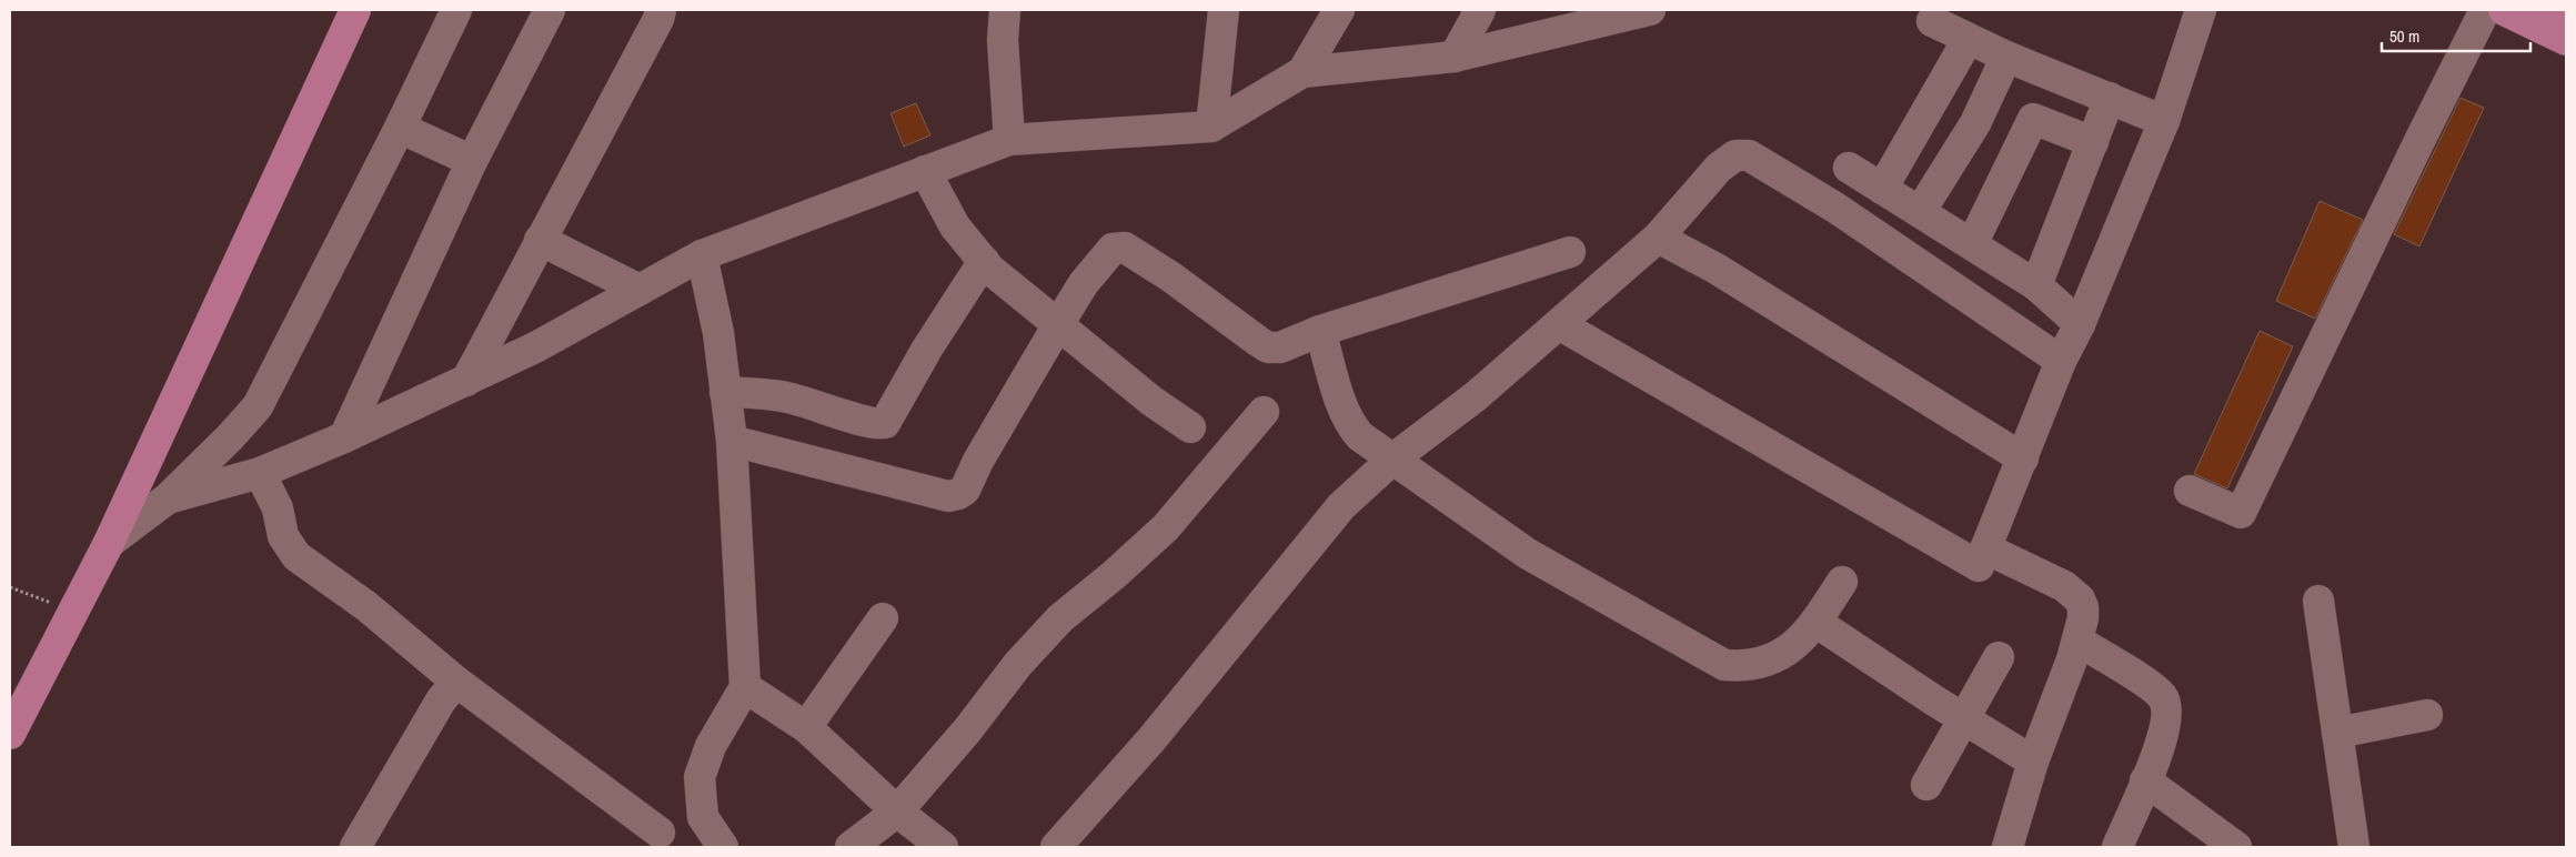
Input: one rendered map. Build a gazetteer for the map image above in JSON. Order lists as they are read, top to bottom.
{
  "scale_bar": "50 m"
}
